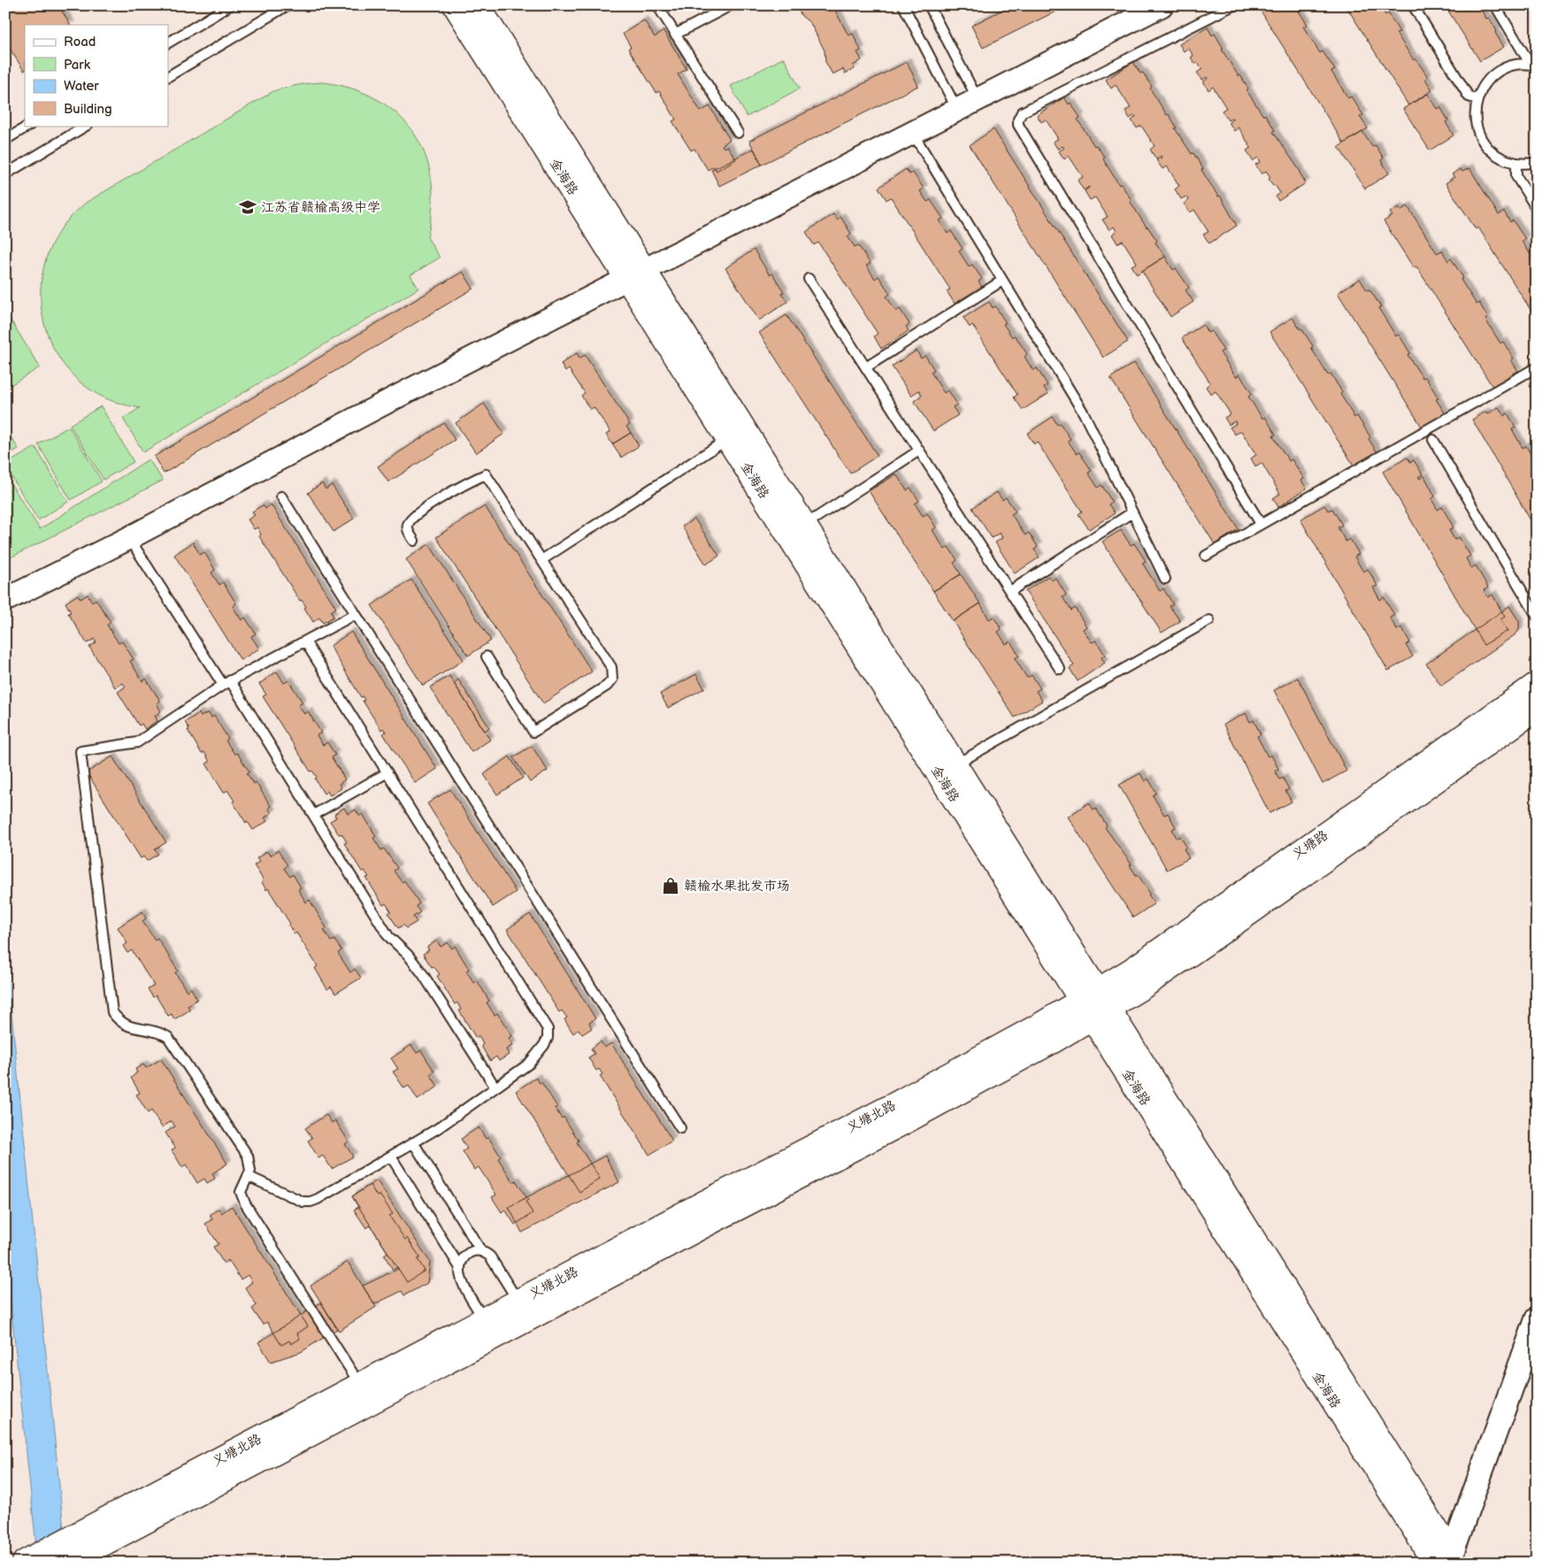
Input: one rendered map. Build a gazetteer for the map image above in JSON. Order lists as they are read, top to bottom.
{
  "streets": {
    "main road": ["金海路", "义塘路", "义塘北路"]
  },
  "crossings": [
    ["金海路", "义塘路"],
    ["金海路", "义塘北路"],
    ["义塘路", "义塘北路"]
  ],
  "places": {
    "school or university": ["江苏省赣榆高级中学"],
    "shop": ["赣榆水果批发市场"]
  },
  "legend": [
    "Road",
    "Park",
    "Water",
    "Building"
  ]
}
